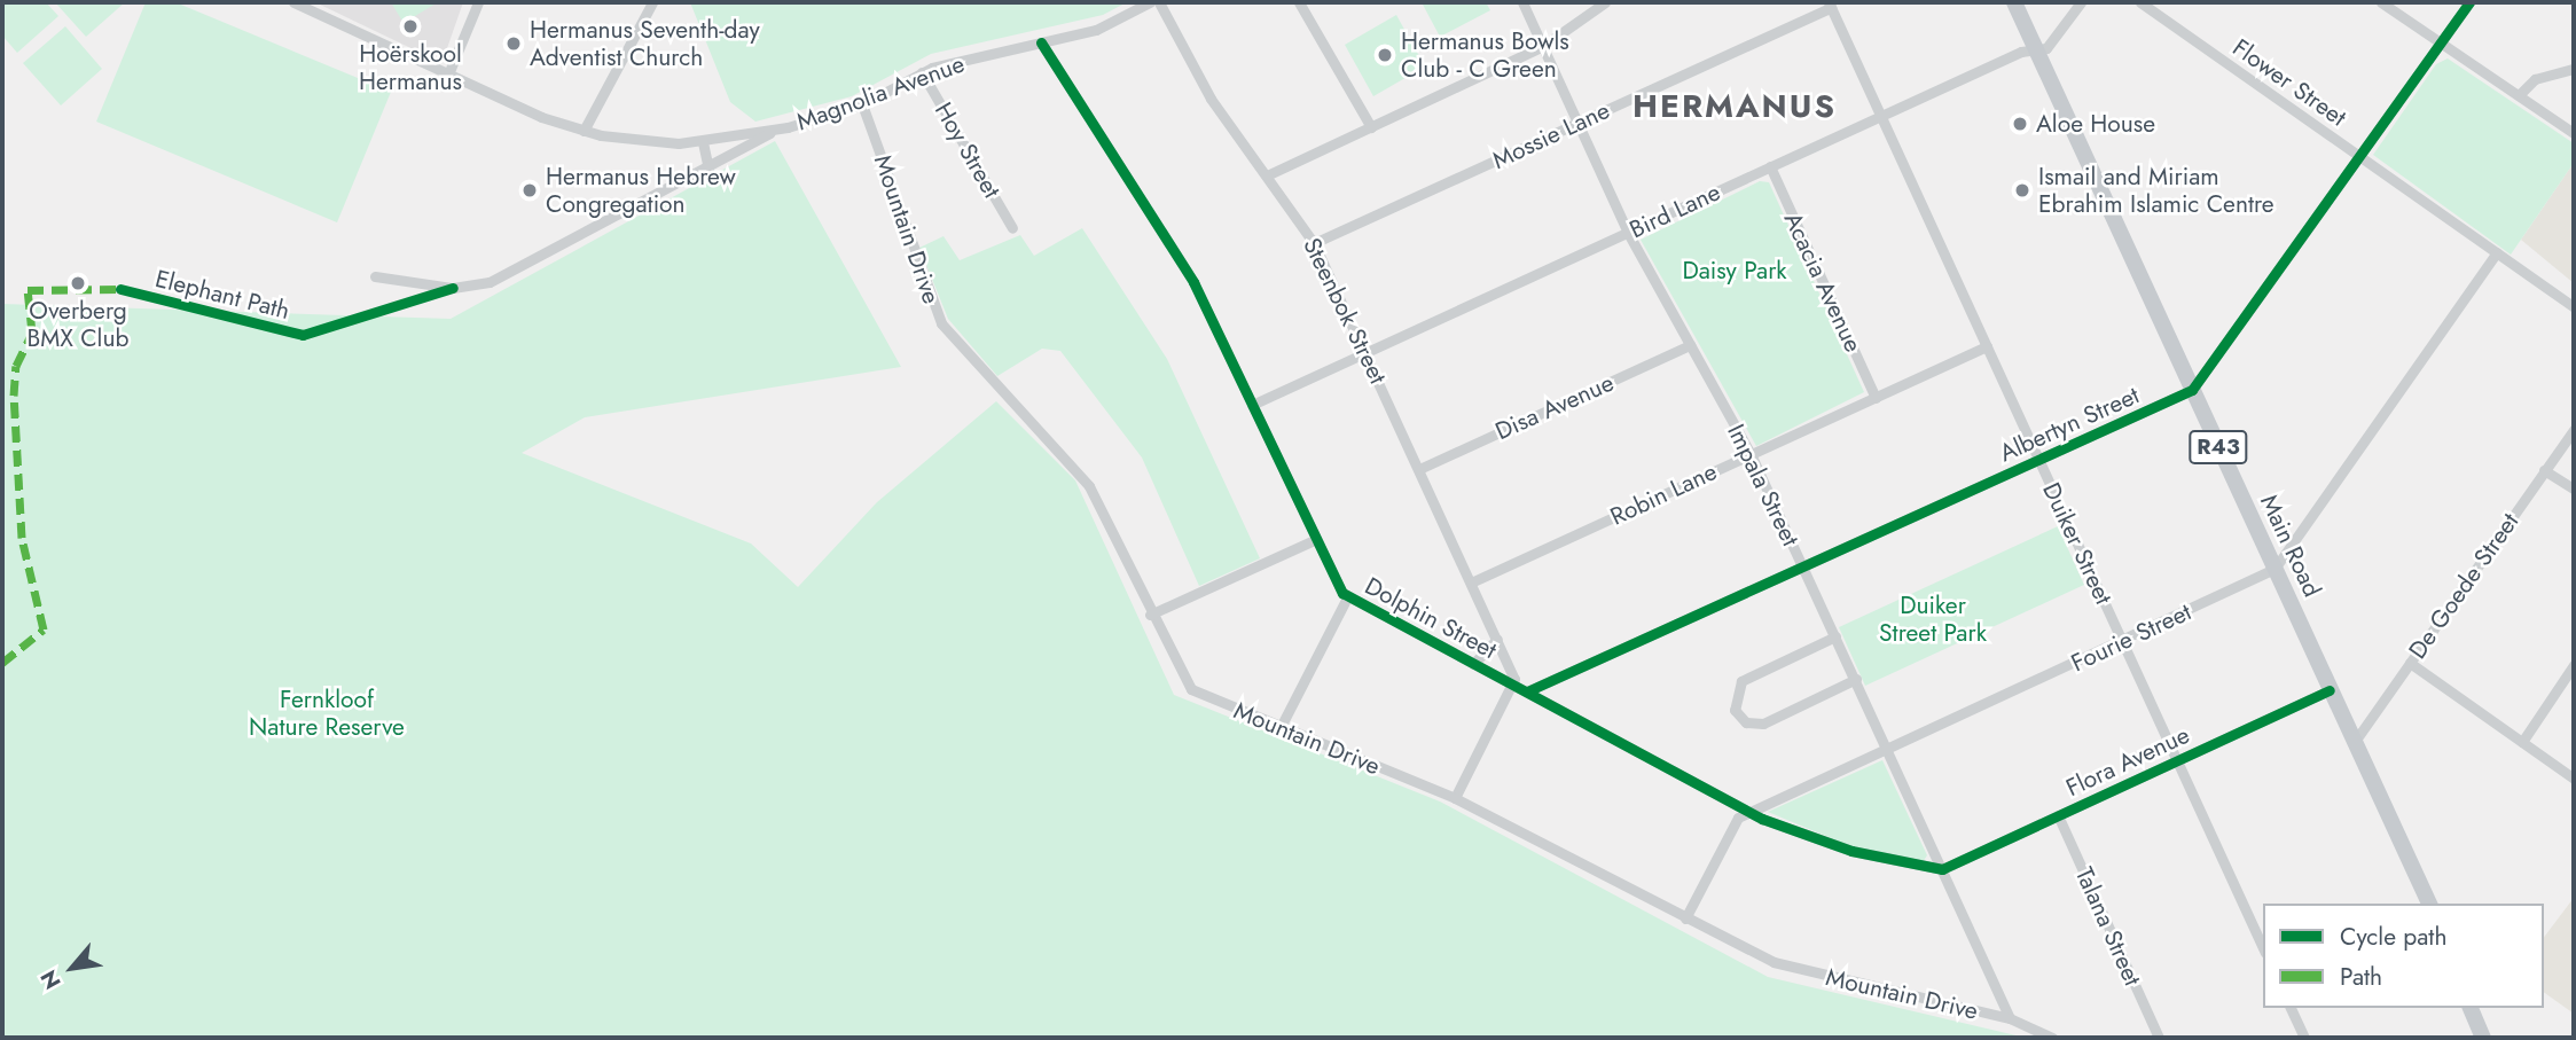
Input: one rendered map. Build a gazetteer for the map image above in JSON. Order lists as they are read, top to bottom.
{
  "streets": {
    "main road": ["R43", "Main Road"],
    "street": [
      "Flower Street",
      "Magnolia Avenue",
      "Mossie Lane",
      "Hoy Street",
      "Bird Lane",
      "Mountain Drive",
      "Acacia Avenue",
      "Steenbok Street",
      "Disa Avenue",
      "Albertyn Street",
      "Impala Street",
      "Robin Lane",
      "Duiker Street",
      "De Goede Street",
      "Dolphin Street",
      "Fourie Street",
      "Flora Avenue",
      "Talana Street"
    ],
    "cycle path": ["Elephant Path"]
  },
  "crossings": [
    ["Flower Street", "Albertyn Street"],
    ["Flower Street", "Fourie Street"],
    ["Magnolia Avenue", "Hoy Street"],
    ["Magnolia Avenue", "Mountain Drive"],
    ["Magnolia Avenue", "Dolphin Street"],
    ["Mossie Lane", "Steenbok Street"],
    ["Mossie Lane", "Impala Street"],
    ["Mossie Lane", "Duiker Street"],
    ["Bird Lane", "Acacia Avenue"],
    ["Bird Lane", "Steenbok Street"],
    ["Bird Lane", "Impala Street"],
    ["Bird Lane", "Duiker Street"],
    ["Bird Lane", "Main Road"],
    ["Bird Lane", "Dolphin Street"],
    ["Mountain Drive", "Impala Street"],
    ["Mountain Drive", "Fourie Street"],
    ["Acacia Avenue", "Robin Lane"],
    ["Steenbok Street", "Disa Avenue"],
    ["Steenbok Street", "Robin Lane"],
    ["Steenbok Street", "Dolphin Street"],
    ["Disa Avenue", "Impala Street"],
    ["Albertyn Street", "Impala Street"],
    ["Albertyn Street", "Duiker Street"],
    ["Albertyn Street", "Main Road"],
    ["Albertyn Street", "Dolphin Street"],
    ["Impala Street", "Robin Lane"],
    ["Impala Street", "Dolphin Street"],
    ["Impala Street", "Fourie Street"],
    ["Impala Street", "Flora Avenue"],
    ["Robin Lane", "Duiker Street"],
    ["Duiker Street", "Fourie Street"],
    ["Duiker Street", "Flora Avenue"],
    ["Main Road", "De Goede Street"],
    ["Main Road", "Fourie Street"],
    ["Main Road", "Flora Avenue"],
    ["Dolphin Street", "Fourie Street"],
    ["Dolphin Street", "Flora Avenue"],
    ["Flora Avenue", "Talana Street"]
  ],
  "districts": ["HERMANUS"],
  "parks": ["Daisy Park", "Duiker Street Park", "Fernkloof Nature Reserve"],
  "places": [
    "Hoërskool Hermanus",
    "Hermanus Seventh-day Adventist Church",
    "Hermanus Bowls Club - C Green",
    "Aloe House",
    "Hermanus Hebrew Congregation",
    "Ismail and Miriam Ebrahim Islamic Centre",
    "Overberg BMX Club"
  ],
  "legend": ["Cycle path", "Path"],
  "north": "bottom left"
}
